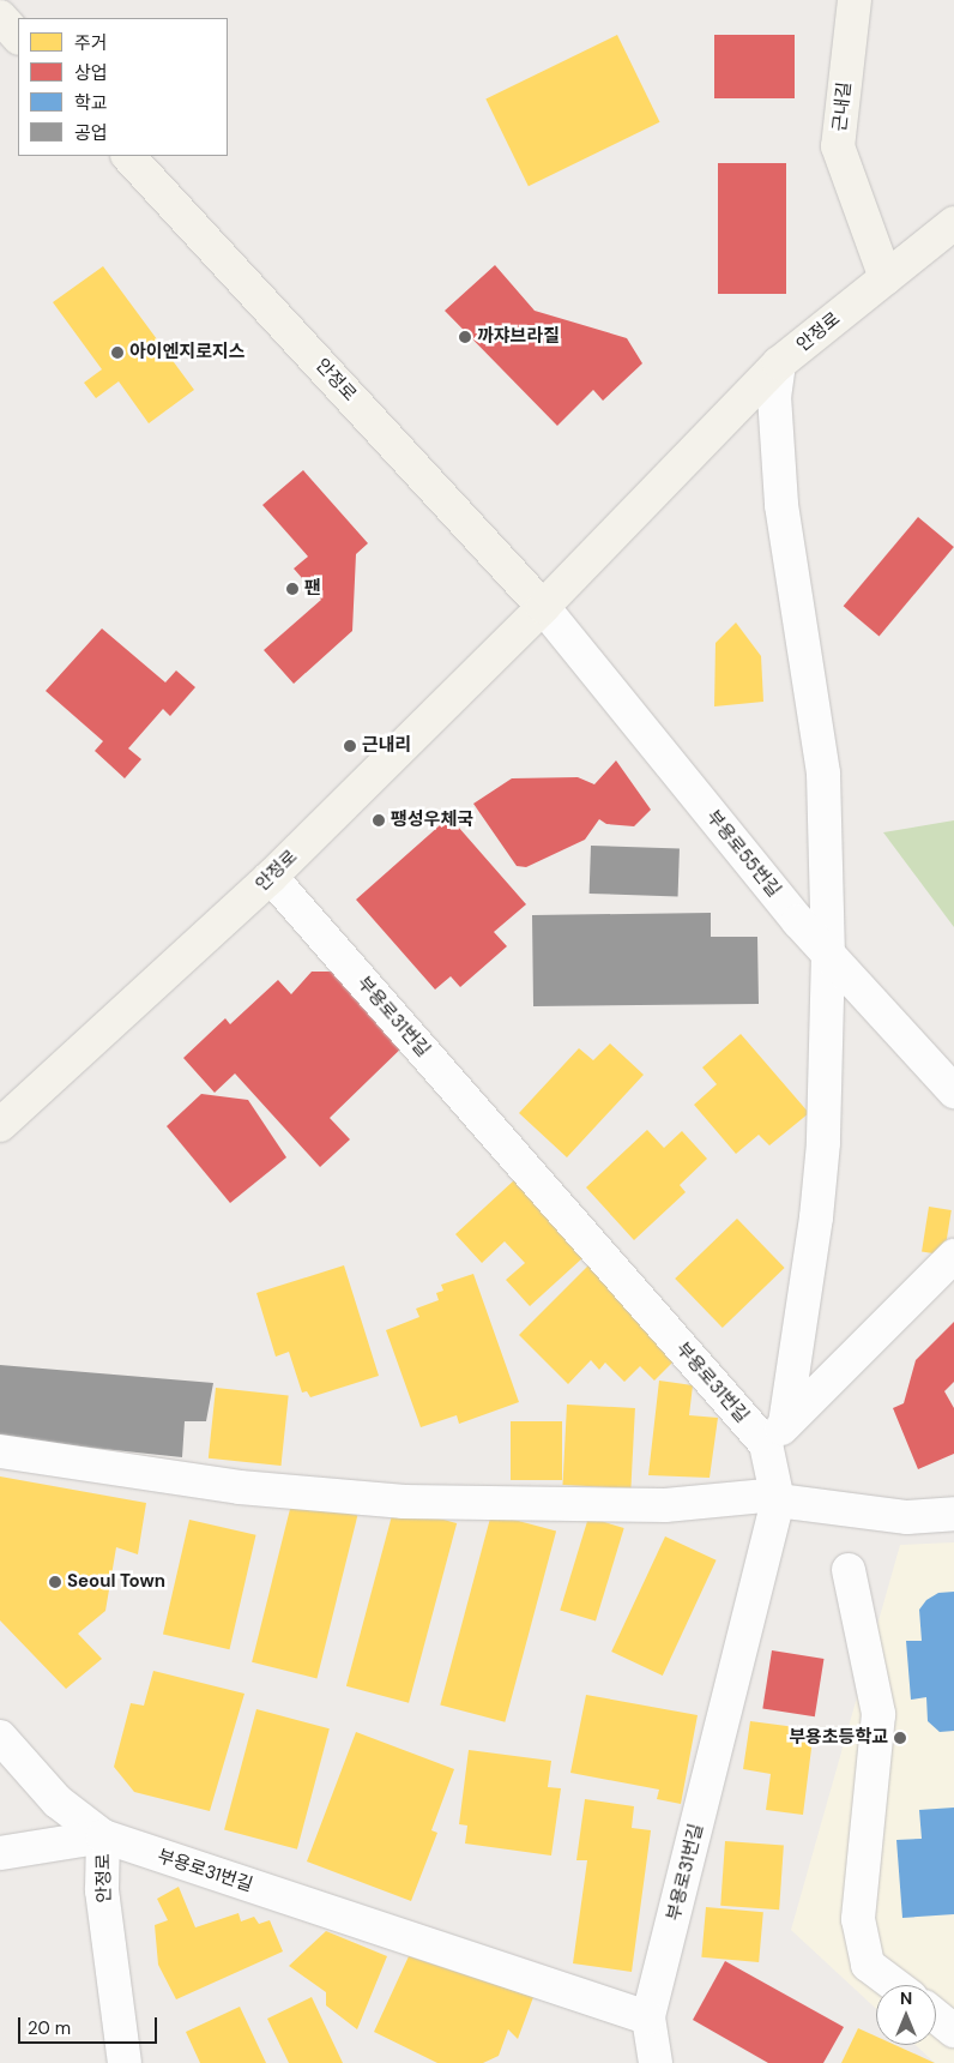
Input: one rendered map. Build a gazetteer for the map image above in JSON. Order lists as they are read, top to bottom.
{
  "streets": {
    "main road": ["근내길", "안정로"],
    "street": ["부용로55번길", "부용로31번길"]
  },
  "crossings": [
    ["근내길", "안정로"],
    ["안정로", "부용로55번길"],
    ["안정로", "부용로31번길"]
  ],
  "places": [
    "까쟈브라질",
    "아이엔지로지스",
    "팬",
    "근내리",
    "팽성우체국",
    "Seoul Town",
    "부용초등학교"
  ],
  "legend": [
    "주거",
    "상업",
    "학교",
    "공업"
  ],
  "scale_bar": "20 m",
  "north": "top"
}
